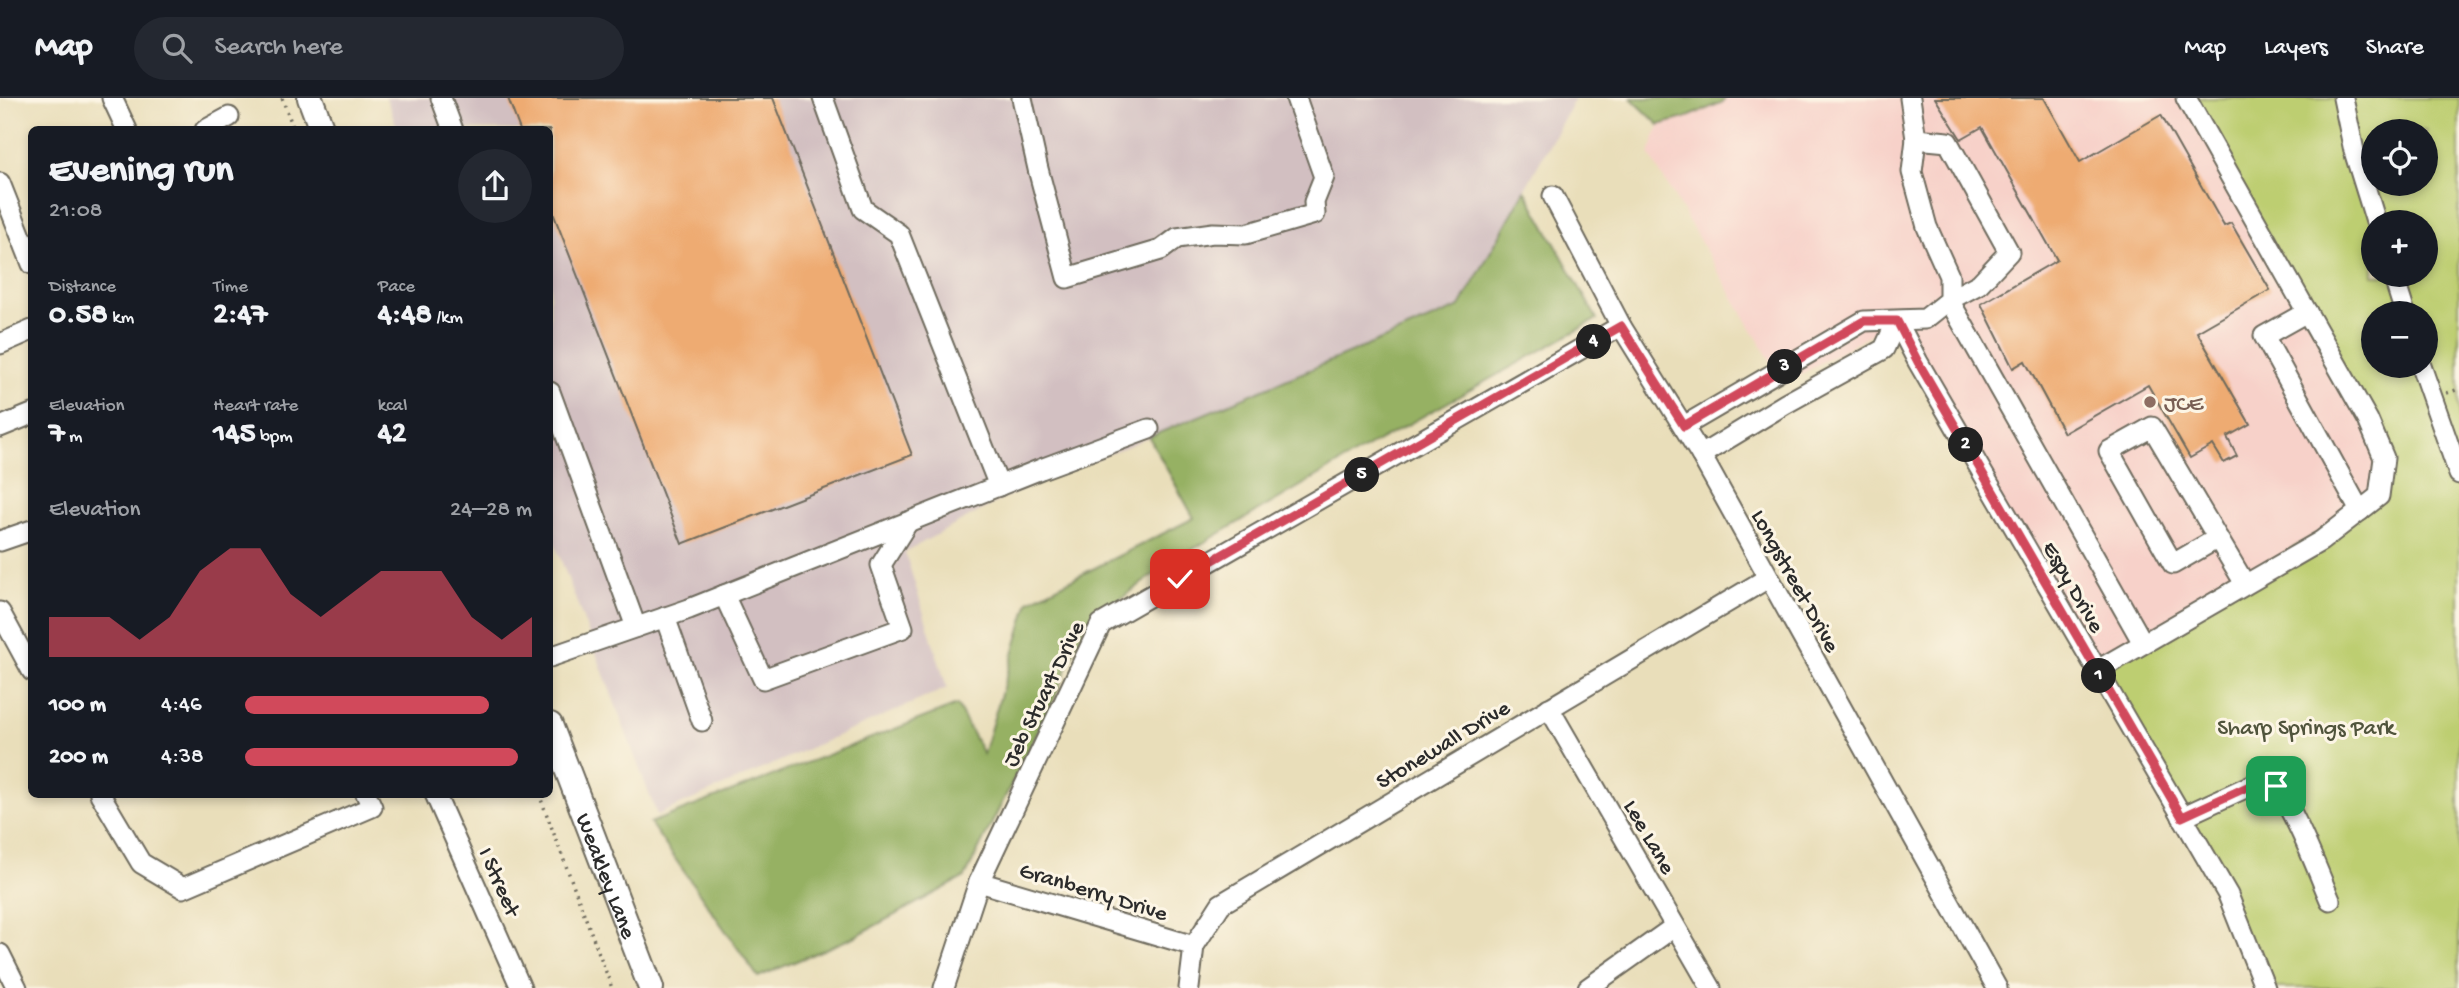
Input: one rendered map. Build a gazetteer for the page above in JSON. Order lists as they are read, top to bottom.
{
  "streets": {
    "main road": ["Weakley Lane"],
    "street": [
      "Longstreet Drive",
      "Espy Drive",
      "Jeb Stuart Drive",
      "Stonewall Drive",
      "Lee Lane",
      "I Street",
      "Granberry Drive"
    ]
  },
  "crossings": [
    ["Longstreet Drive", "Jeb Stuart Drive"],
    ["Longstreet Drive", "Stonewall Drive"],
    ["Jeb Stuart Drive", "Granberry Drive"],
    ["Stonewall Drive", "Lee Lane"],
    ["Stonewall Drive", "Granberry Drive"]
  ],
  "parks": ["Sharp Springs Park"],
  "places": ["JCE"],
  "page": {
    "header": "Map",
    "search": "Search here",
    "nav": ["Map", "Layers", "Share"],
    "map_buttons": ["+", "−"],
    "heading": ["Evening run", "21:08"],
    "stats": [
      ["Distance", "0.58 km"],
      ["Time", "2:47"],
      ["Pace", "4:48 /km"],
      ["Elevation", "7 m"],
      ["Heart rate", "145 bpm"],
      ["kcal", "42"]
    ],
    "pins": [
      "4",
      "3",
      "2",
      "5",
      "1"
    ],
    "chart": ["Elevation", "24–28 m"],
    "list": [
      {
        "name": "100 m",
        "note": "4:46"
      },
      {
        "name": "200 m",
        "note": "4:38"
      }
    ]
  }
}
